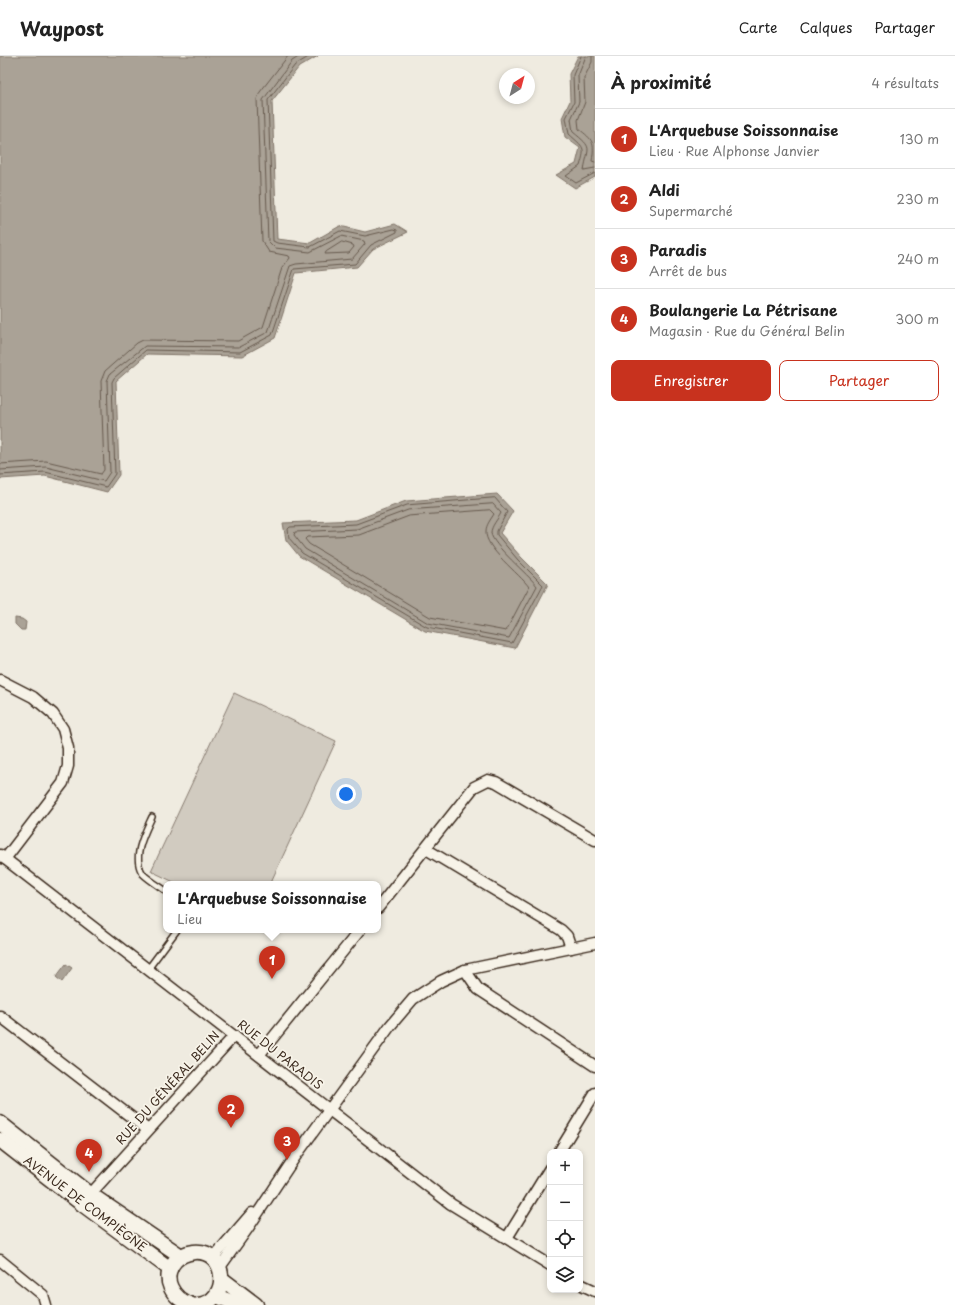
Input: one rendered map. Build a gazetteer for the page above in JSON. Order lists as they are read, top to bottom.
{
  "streets": {
    "main road": ["AVENUE DE COMPIÈGNE"],
    "street": ["RUE DU PARADIS", "RUE DU GÉNÉRAL BELIN"]
  },
  "crossings": [
    ["RUE DU PARADIS", "RUE DU GÉNÉRAL BELIN"],
    ["RUE DU GÉNÉRAL BELIN", "AVENUE DE COMPIÈGNE"]
  ],
  "north": "top right",
  "page": {
    "header": "Waypost",
    "nav": ["Carte", "Calques", "Partager"],
    "heading": ["À proximité", "4 résultats"],
    "list": [
      {
        "mark": "1",
        "name": "L'Arquebuse Soissonnaise",
        "note": "Lieu · Rue Alphonse Janvier",
        "value": "130 m"
      },
      {
        "mark": "2",
        "name": "Aldi",
        "note": "Supermarché",
        "value": "230 m"
      },
      {
        "mark": "3",
        "name": "Paradis",
        "note": "Arrêt de bus",
        "value": "240 m"
      },
      {
        "mark": "4",
        "name": "Boulangerie La Pétrisane",
        "note": "Magasin · Rue du Général Belin",
        "value": "300 m"
      }
    ],
    "buttons": ["Enregistrer", "Partager"],
    "popup": ["L'Arquebuse Soissonnaise", "Lieu"],
    "pins": [
      "1",
      "2",
      "3",
      "4"
    ],
    "map_buttons": ["+", "−"]
  }
}
